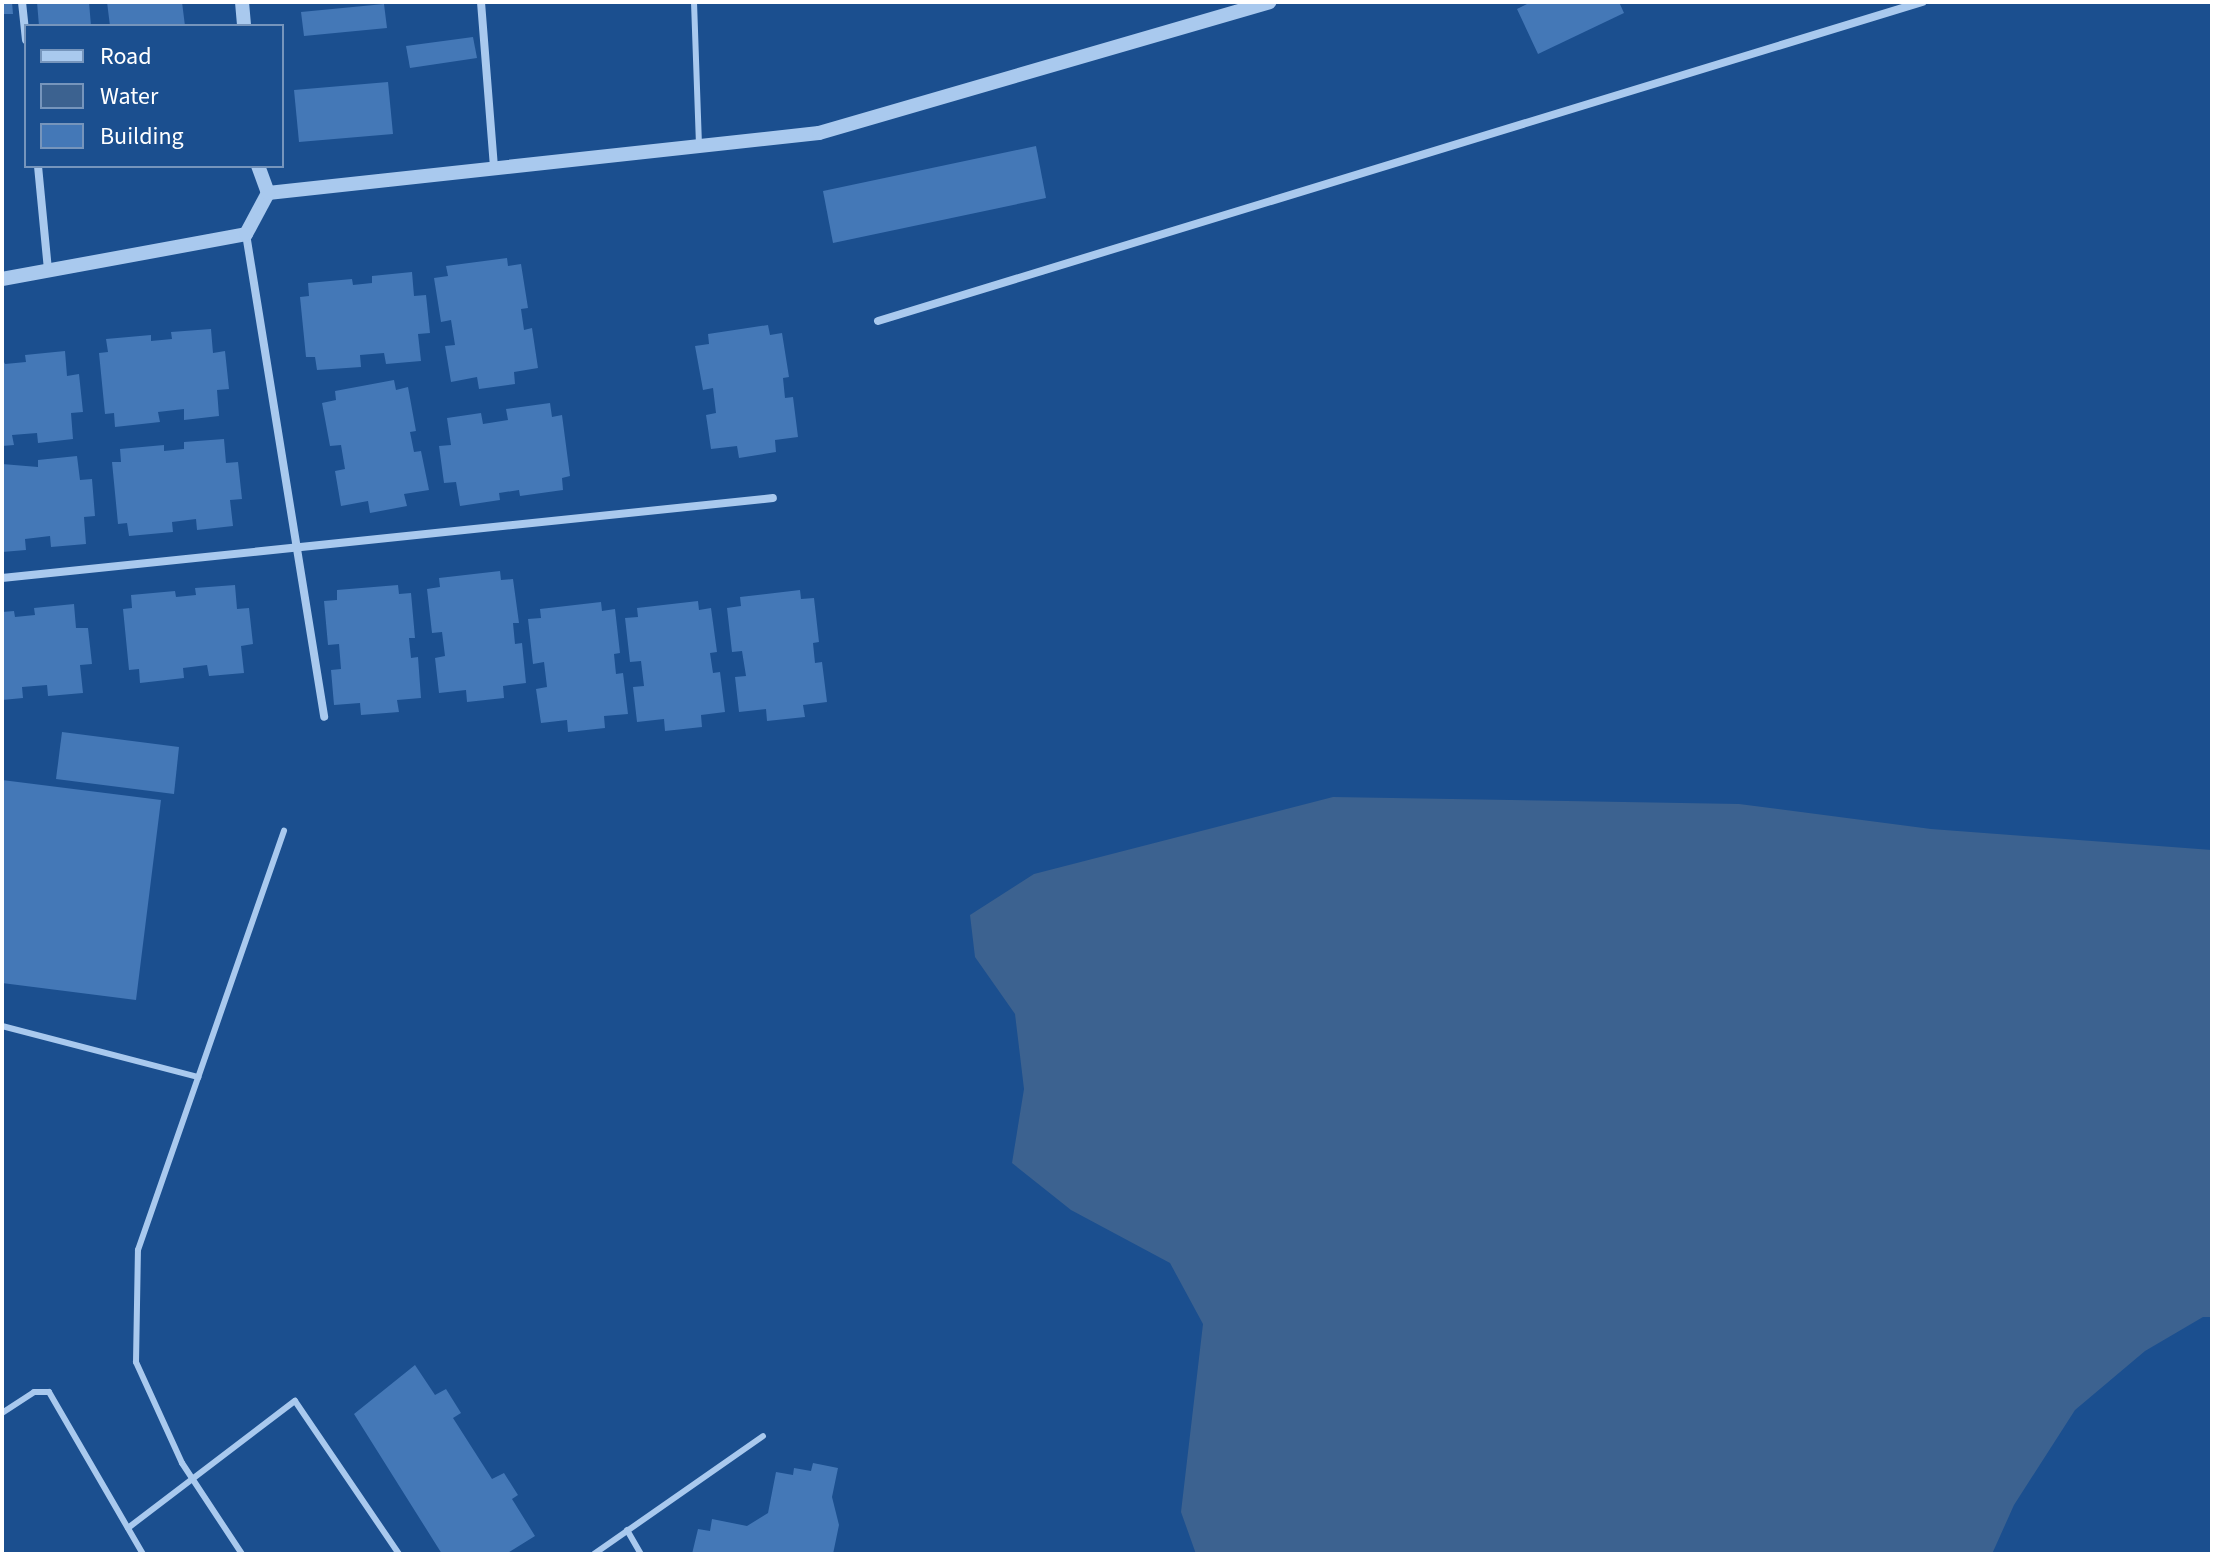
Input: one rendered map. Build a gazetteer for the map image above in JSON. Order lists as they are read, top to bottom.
{
  "legend": ["Road", "Water", "Building"]
}
